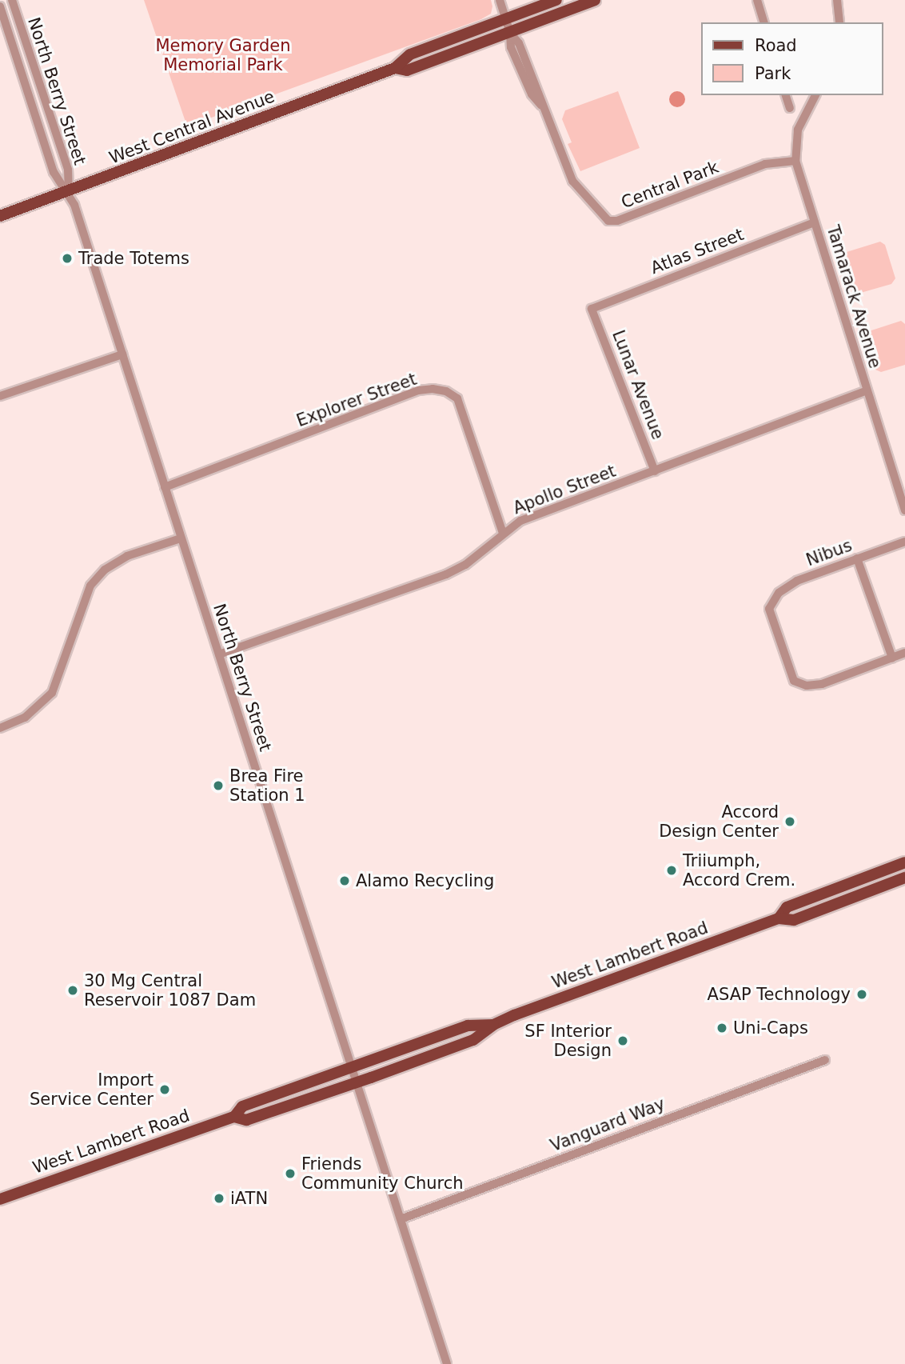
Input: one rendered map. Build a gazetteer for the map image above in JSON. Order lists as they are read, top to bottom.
{
  "streets": {
    "main road": ["West Central Avenue", "West Lambert Road"],
    "street": [
      "North Berry Street",
      "Central Park",
      "Atlas Street",
      "Tamarack Avenue",
      "Lunar Avenue",
      "Explorer Street",
      "Apollo Street",
      "Nibus",
      "Vanguard Way"
    ]
  },
  "crossings": [
    ["North Berry Street", "West Central Avenue"],
    ["North Berry Street", "Explorer Street"],
    ["North Berry Street", "Apollo Street"],
    ["North Berry Street", "West Lambert Road"],
    ["North Berry Street", "Vanguard Way"],
    ["West Central Avenue", "Central Park"],
    ["Central Park", "Tamarack Avenue"],
    ["Atlas Street", "Tamarack Avenue"],
    ["Atlas Street", "Lunar Avenue"],
    ["Tamarack Avenue", "Apollo Street"],
    ["Lunar Avenue", "Apollo Street"],
    ["Explorer Street", "Apollo Street"]
  ],
  "parks": ["Memory Garden Memorial Park"],
  "places": [
    "Trade Totems",
    "Brea Fire Station 1",
    "Accord Design Center",
    "Triiumph, Accord Crem.",
    "Alamo Recycling",
    "30 Mg Central Reservoir 1087 Dam",
    "ASAP Technology",
    "Uni-Caps",
    "SF Interior Design",
    "Import Service Center",
    "Friends Community Church",
    "iATN"
  ],
  "legend": ["Road", "Park"]
}
